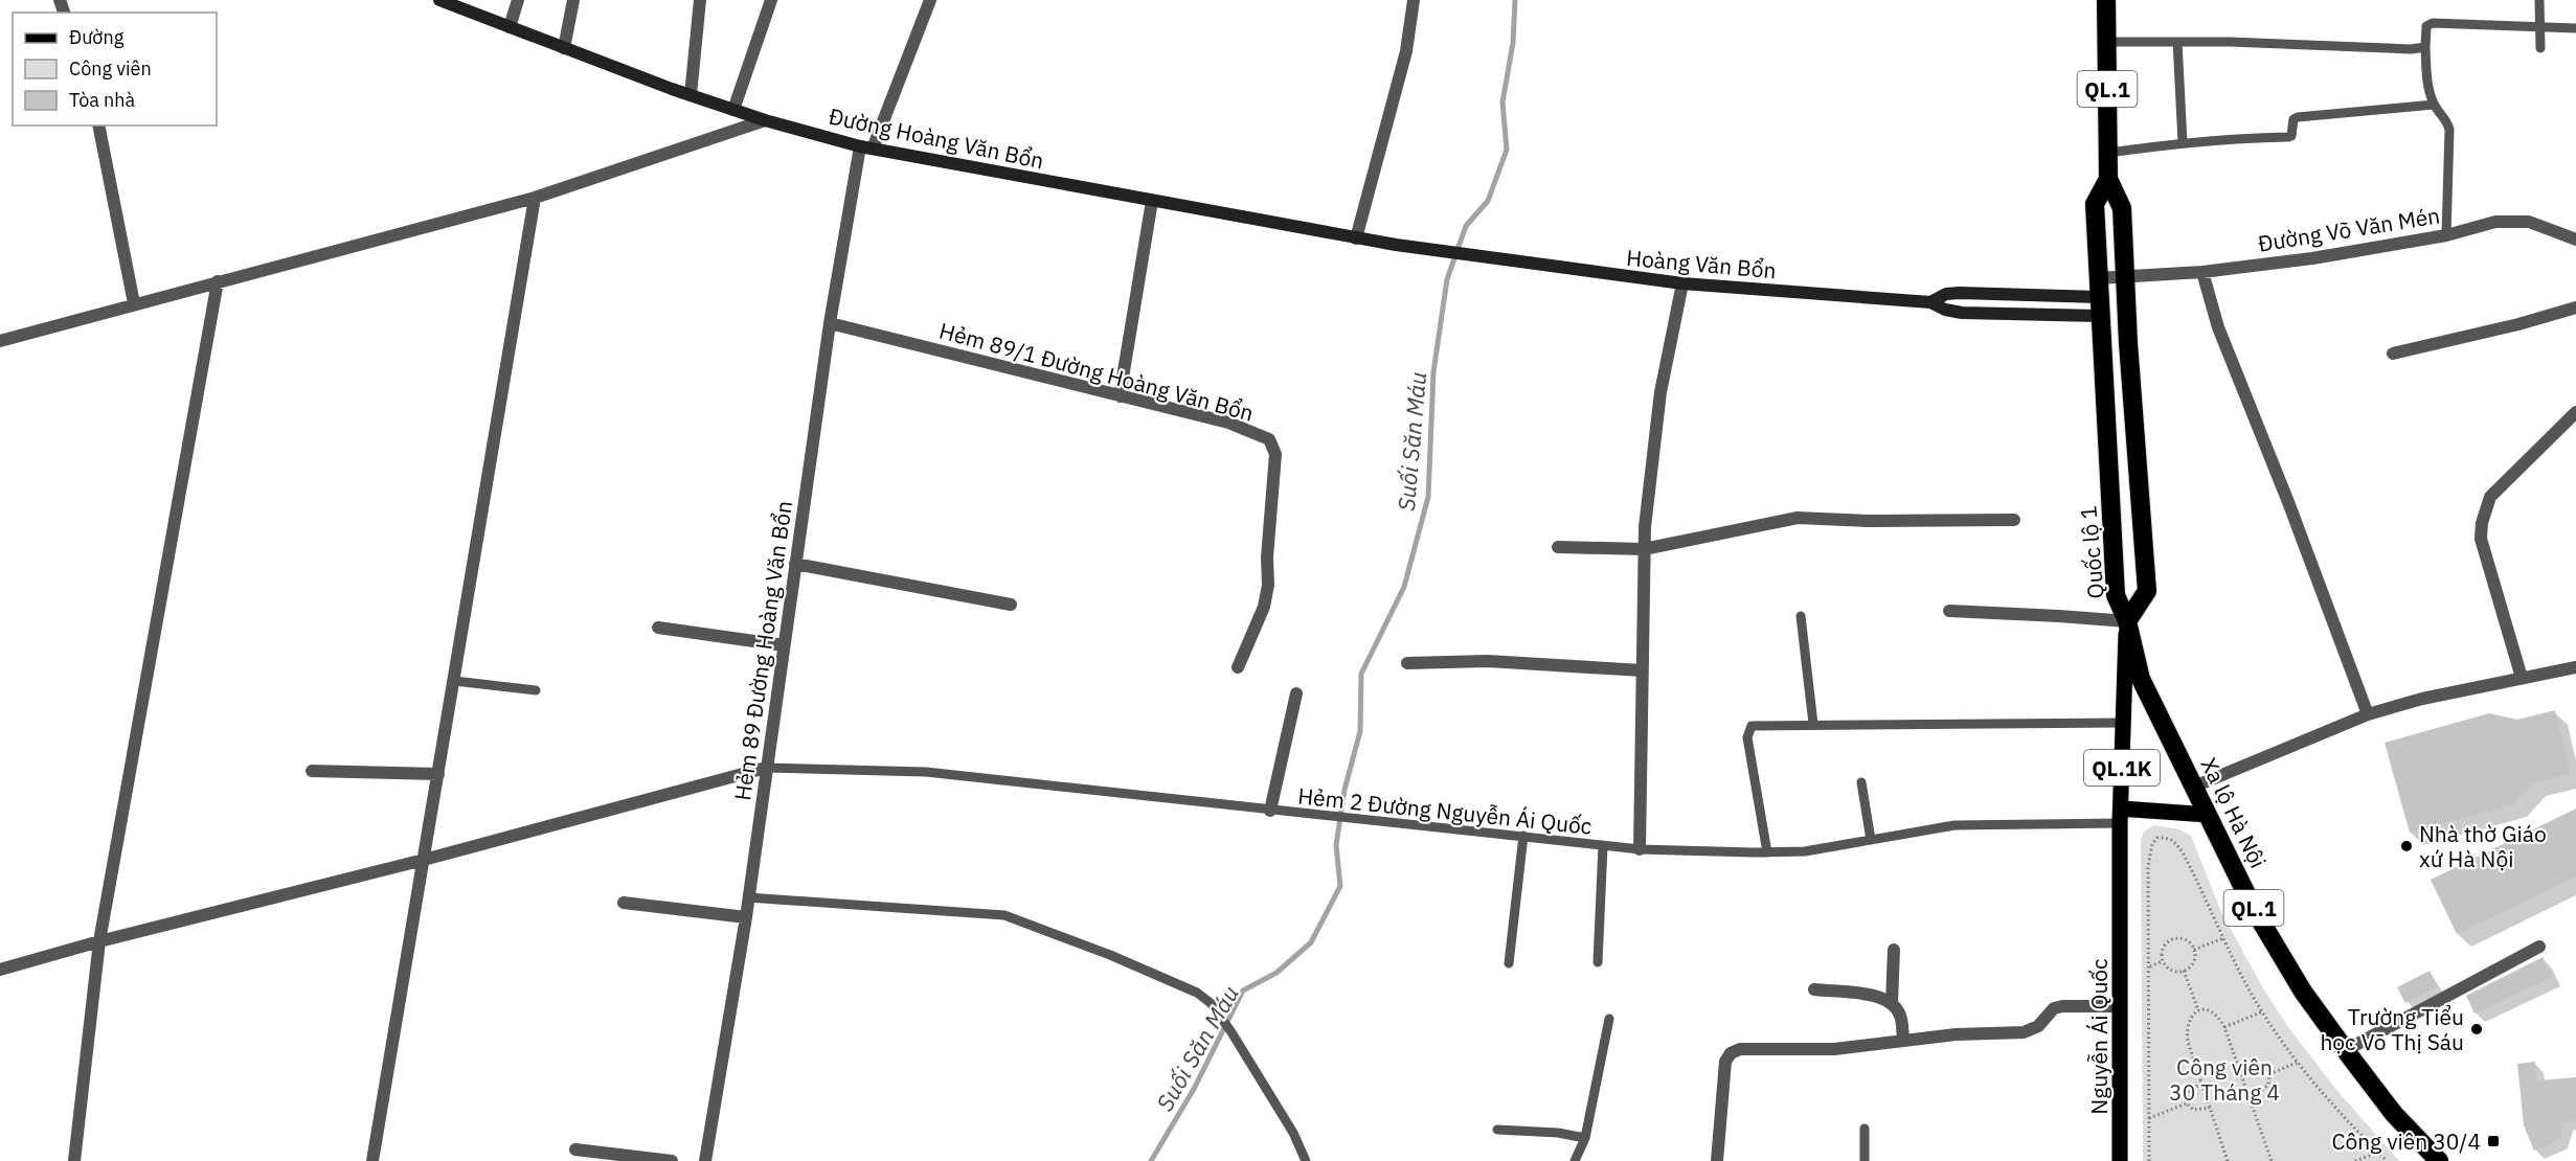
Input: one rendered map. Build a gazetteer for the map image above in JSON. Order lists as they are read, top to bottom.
{
  "streets": {
    "highway": ["QL.1", "Quốc lộ 1", "Xa lộ Hà Nội"],
    "main road": [
      "Đường Hoàng Văn Bổn",
      "Hoàng Văn Bổn",
      "QL.1K",
      "Nguyễn Ái Quốc"
    ],
    "street": ["Đường Võ Văn Mén", "Hẻm 89/1 Đường Hoàng Văn Bổn", "Hẻm 89 Đường Hoàng Văn Bổn"],
    "lane": ["Hẻm 2 Đường Nguyễn Ái Quốc"]
  },
  "crossings": [
    ["Đường Hoàng Văn Bổn", "Hoàng Văn Bổn"],
    ["Đường Hoàng Văn Bổn", "Hẻm 89 Đường Hoàng Văn Bổn"],
    ["Đường Võ Văn Mén", "Quốc lộ 1"],
    ["Hoàng Văn Bổn", "Quốc lộ 1"],
    ["Hẻm 89/1 Đường Hoàng Văn Bổn", "Hẻm 89 Đường Hoàng Văn Bổn"],
    ["Quốc lộ 1", "QL.1K"],
    ["Quốc lộ 1", "Xa lộ Hà Nội"],
    ["Hẻm 89 Đường Hoàng Văn Bổn", "Hẻm 2 Đường Nguyễn Ái Quốc"],
    ["QL.1K", "Hẻm 2 Đường Nguyễn Ái Quốc"],
    ["QL.1K", "Xa lộ Hà Nội"],
    ["QL.1K", "Nguyễn Ái Quốc"],
    ["Hẻm 2 Đường Nguyễn Ái Quốc", "Nguyễn Ái Quốc"]
  ],
  "water": ["Suối Săn Máu"],
  "parks": ["Công viên 30 Tháng 4"],
  "places": {
    "other": ["Nhà thờ Giáo xứ Hà Nội", "Trường Tiểu học Võ Thị Sáu"],
    "transit": ["Công viên 30/4"]
  },
  "legend": ["Đường", "Công viên", "Tòa nhà"]
}
